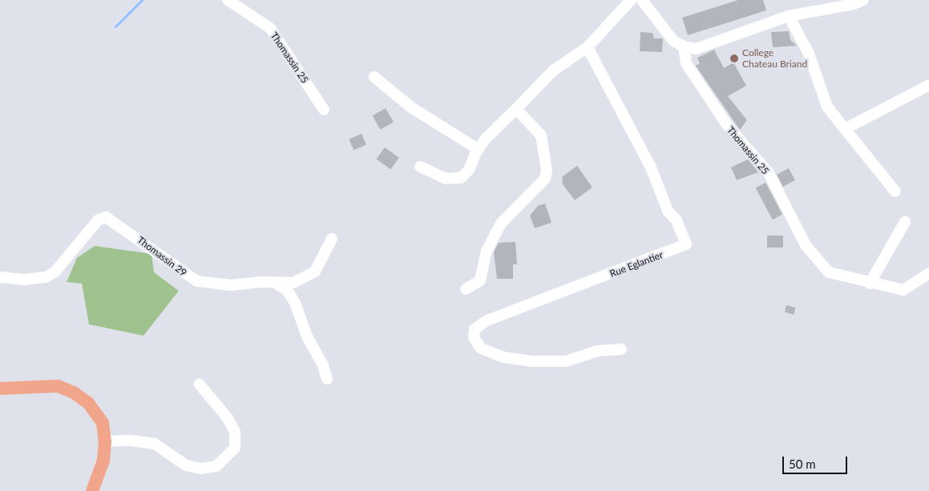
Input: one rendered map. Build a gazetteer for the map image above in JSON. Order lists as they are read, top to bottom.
{
  "streets": {
    "street": ["Thomassin 25", "Thomassin 29", "Rue Eglantier"]
  },
  "places": ["College Chateau Briand"],
  "scale_bar": "50 m"
}
